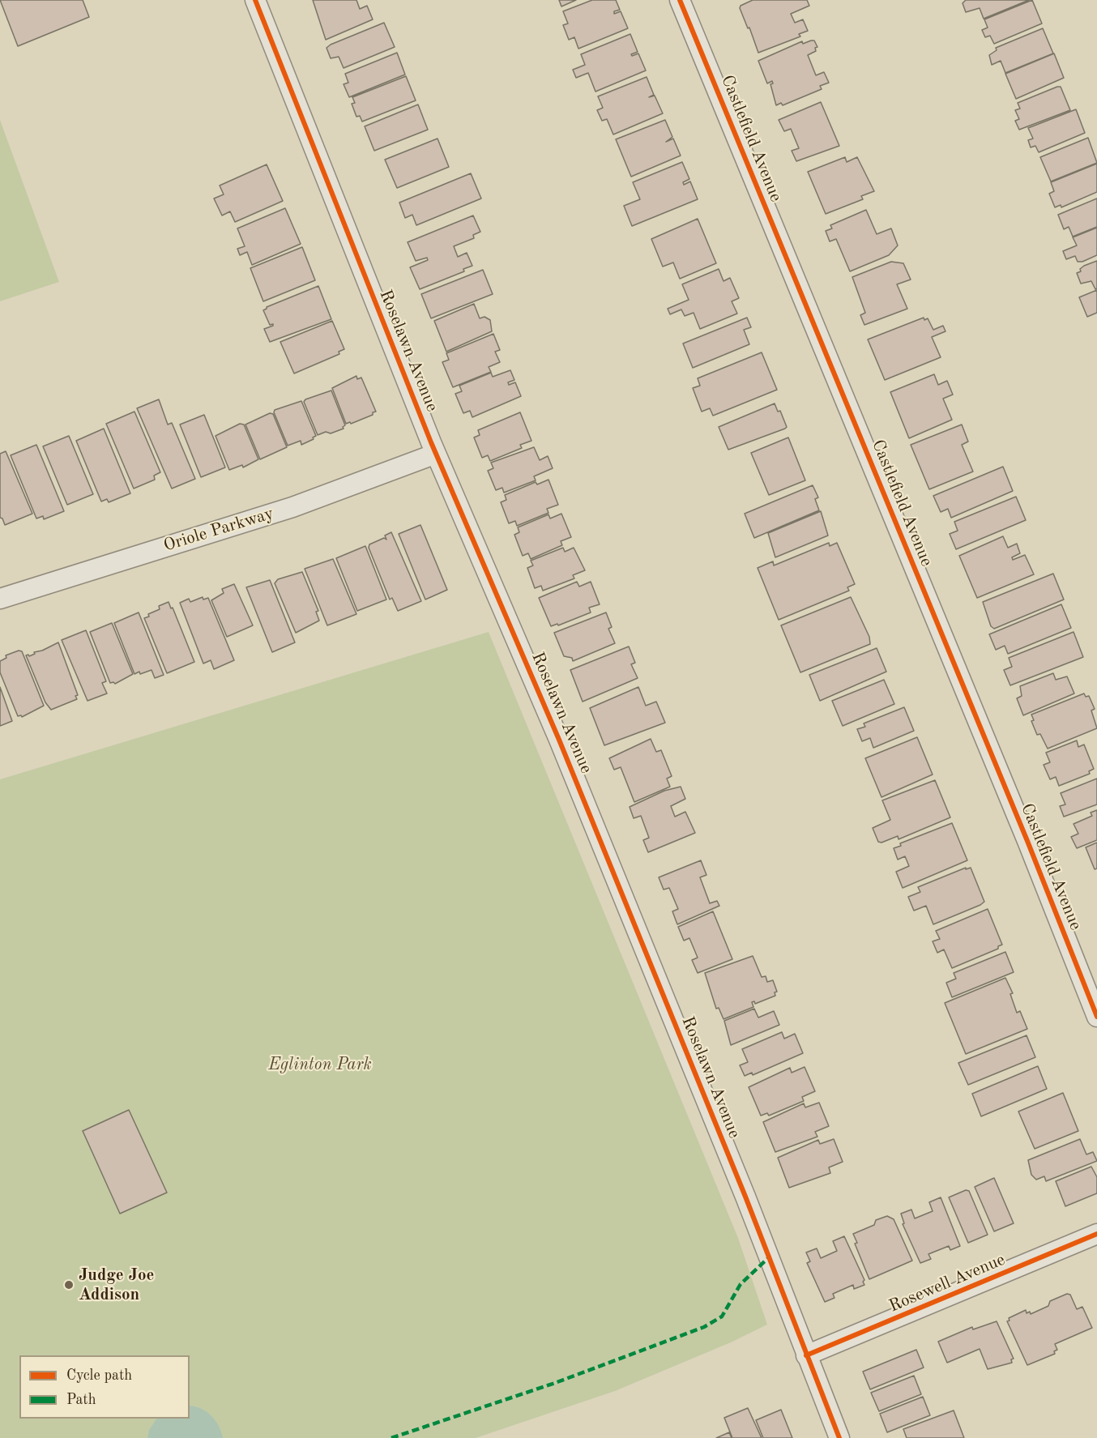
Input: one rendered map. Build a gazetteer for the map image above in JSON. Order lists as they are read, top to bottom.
{
  "streets": {
    "street": [
      "Castlefield Avenue",
      "Roselawn Avenue",
      "Oriole Parkway",
      "Rosewell Avenue"
    ]
  },
  "crossings": [
    ["Roselawn Avenue", "Oriole Parkway"],
    ["Roselawn Avenue", "Rosewell Avenue"]
  ],
  "parks": ["Eglinton Park"],
  "places": ["Judge Joe Addison"],
  "legend": ["Cycle path", "Path"]
}
